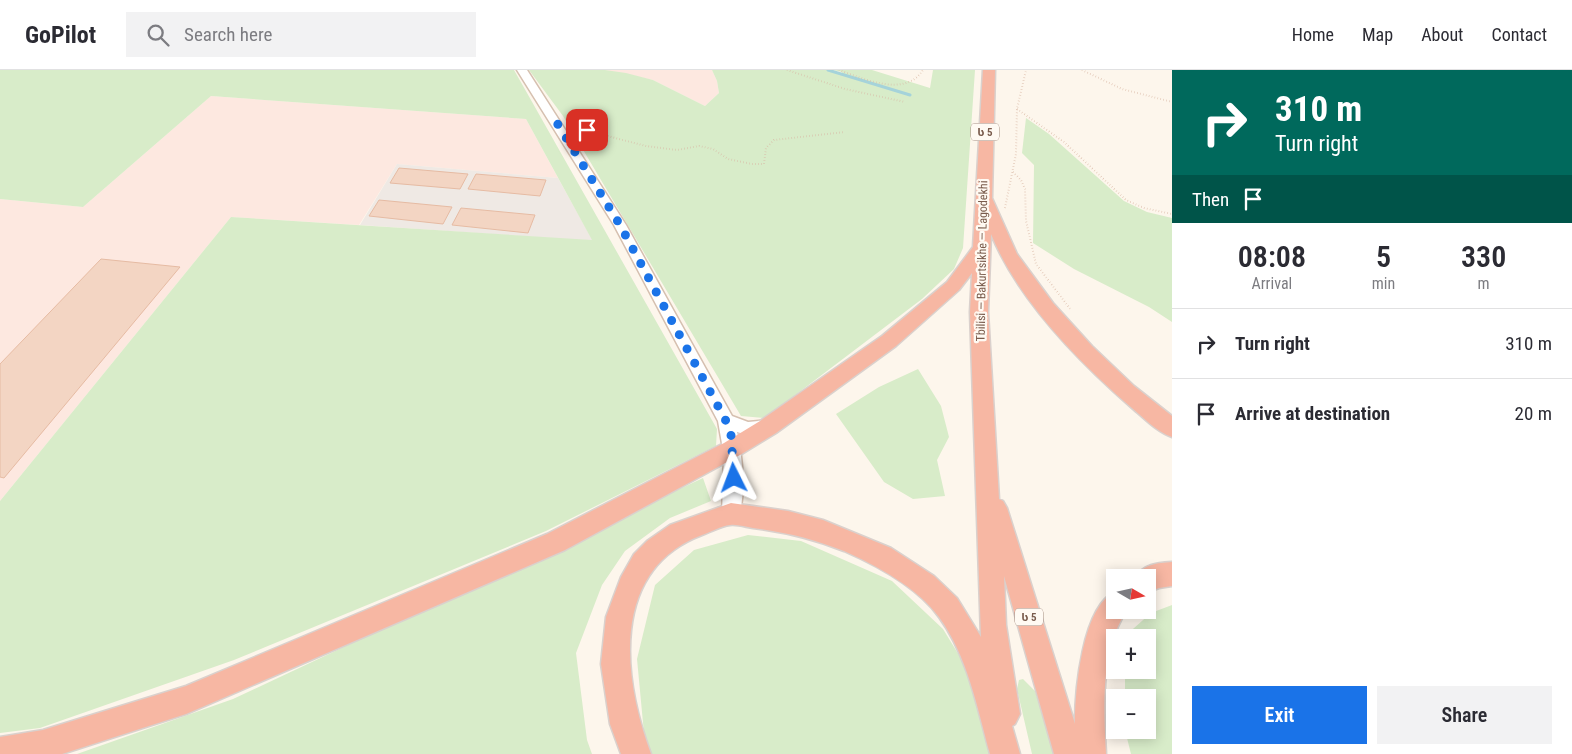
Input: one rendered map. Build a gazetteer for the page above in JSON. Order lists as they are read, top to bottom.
{
  "streets": {
    "highway": ["ს 5", "Tbilisi — Bakurtsikhe — Lagodekhi"]
  },
  "north": "right",
  "page": {
    "header": "GoPilot",
    "search": "Search here",
    "nav": [
      "Home",
      "Map",
      "About",
      "Contact"
    ],
    "turn": ["310 m", "Turn right"],
    "then": "Then",
    "eta": [
      "08:08",
      "Arrival",
      "5",
      "min",
      "330",
      "m"
    ],
    "list": [
      {
        "name": "Turn right",
        "value": "310 m"
      },
      {
        "name": "Arrive at destination",
        "value": "20 m"
      }
    ],
    "map_buttons": ["+", "−"],
    "buttons": ["Exit", "Share"]
  }
}
